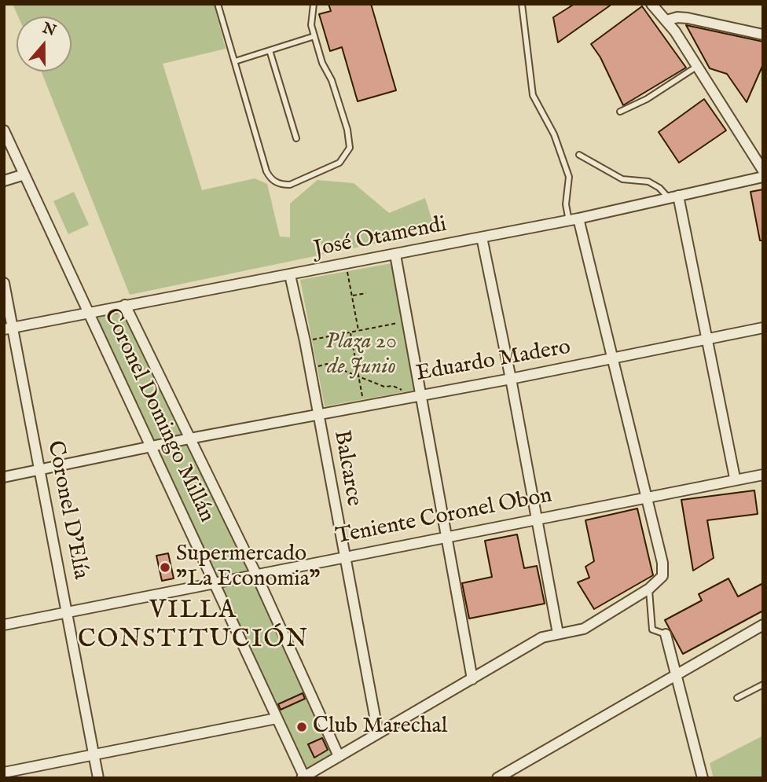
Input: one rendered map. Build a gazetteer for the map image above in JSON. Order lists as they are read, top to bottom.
{
  "streets": {
    "street": [
      "José Otamendi",
      "Eduardo Madero",
      "Coronel Domingo Millán",
      "Balcarce",
      "Coronel D'Elía",
      "Teniente Coronel Obon"
    ]
  },
  "crossings": [
    ["José Otamendi", "Coronel Domingo Millán"],
    ["José Otamendi", "Balcarce"],
    ["José Otamendi", "Coronel D'Elía"],
    ["Eduardo Madero", "Coronel Domingo Millán"],
    ["Eduardo Madero", "Balcarce"],
    ["Eduardo Madero", "Coronel D'Elía"],
    ["Coronel Domingo Millán", "Teniente Coronel Obon"],
    ["Balcarce", "Teniente Coronel Obon"],
    ["Coronel D'Elía", "Teniente Coronel Obon"]
  ],
  "districts": ["VILLA CONSTITUCIÓN"],
  "parks": ["Plaza 20 de Junio"],
  "places": ["Supermercado \"La Economia\"", "Club Marechal"],
  "north": "top"
}
